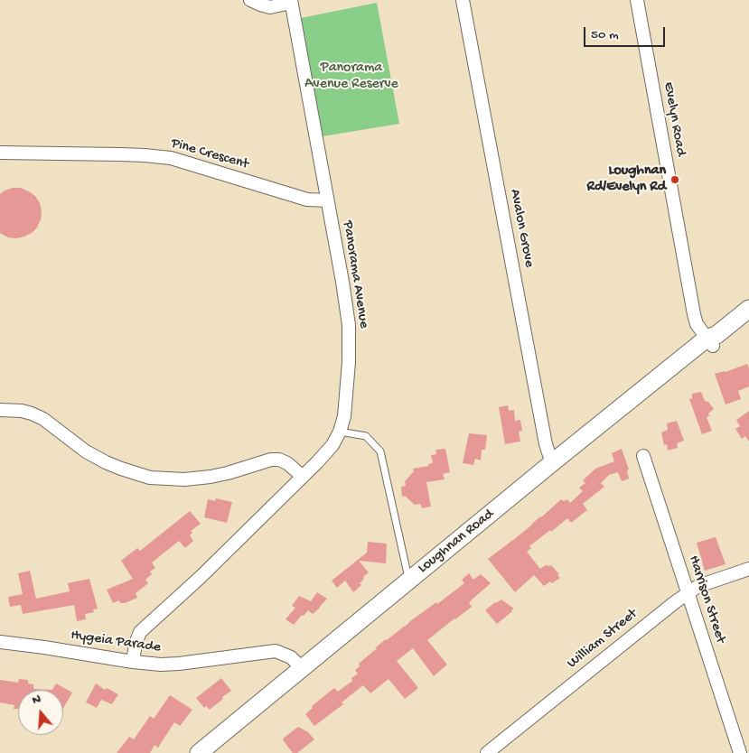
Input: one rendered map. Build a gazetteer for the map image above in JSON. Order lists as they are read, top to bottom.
{
  "streets": {
    "main road": ["Loughnan Road"],
    "street": [
      "Evelyn Road",
      "Pine Crescent",
      "Avalon Grove",
      "Panorama Avenue",
      "Harrison Street",
      "William Street",
      "Hygeia Parade"
    ]
  },
  "crossings": [
    ["Evelyn Road", "Loughnan Road"],
    ["Pine Crescent", "Panorama Avenue"],
    ["Avalon Grove", "Loughnan Road"],
    ["Panorama Avenue", "Hygeia Parade"],
    ["Loughnan Road", "Hygeia Parade"],
    ["Harrison Street", "William Street"]
  ],
  "parks": ["Panorama Avenue Reserve"],
  "places": ["Loughnan Rd/Evelyn Rd"],
  "scale_bar": "50 m",
  "north": "top"
}
